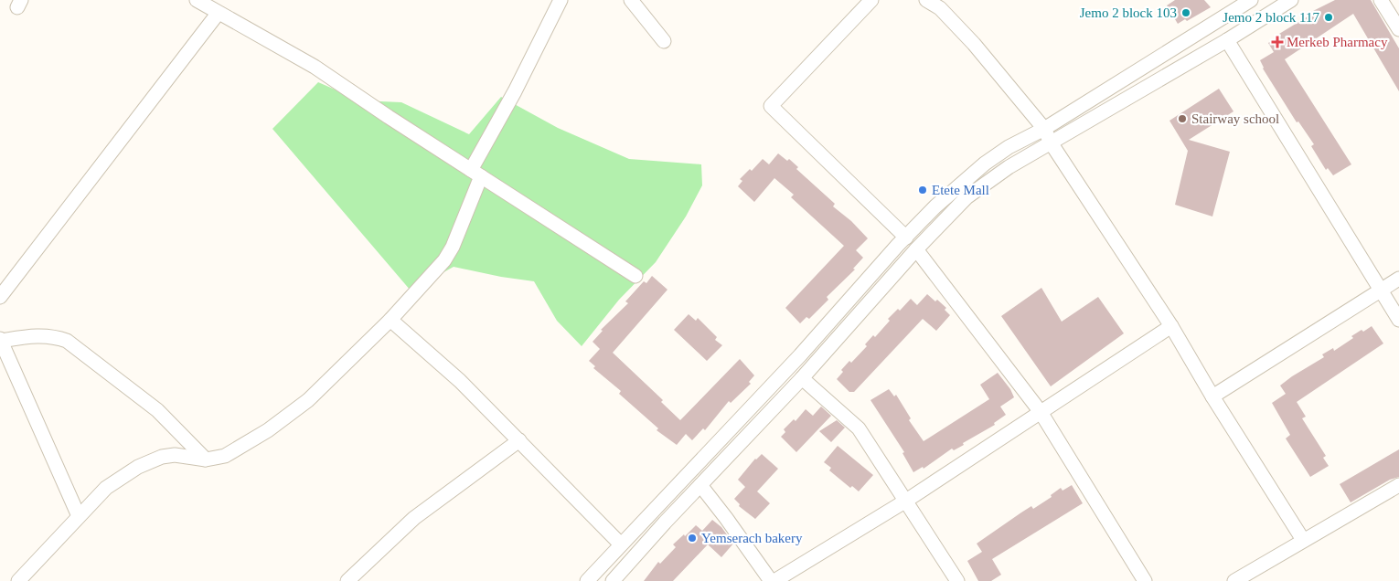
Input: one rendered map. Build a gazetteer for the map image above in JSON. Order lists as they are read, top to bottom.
{
  "places": {
    "other": [
      "Jemo 2 block 103",
      "Jemo 2 block 117",
      "Stairway school",
      "Etete Mall",
      "Yemserach bakery"
    ],
    "health": ["Merkeb Pharmacy"]
  }
}
